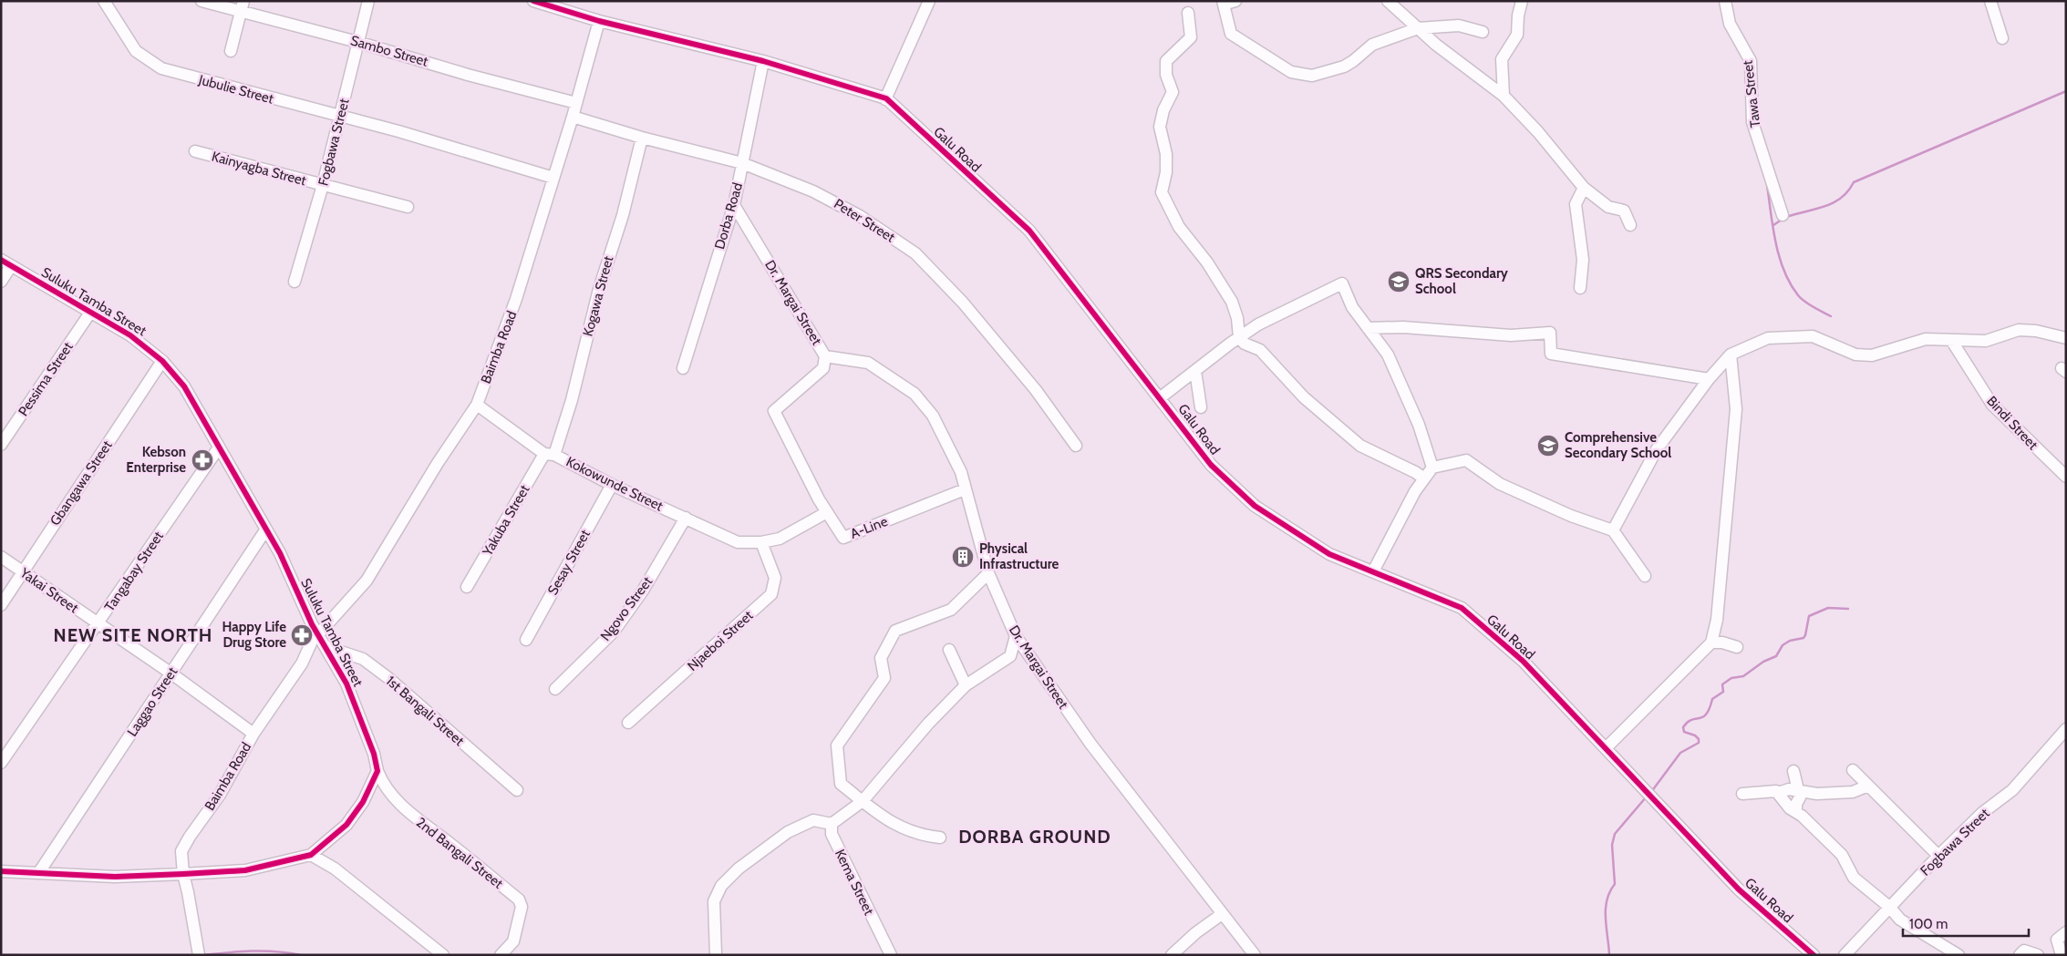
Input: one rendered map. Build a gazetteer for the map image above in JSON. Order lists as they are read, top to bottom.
{
  "streets": {
    "street": [
      "Sambo Street",
      "Jubulie Street",
      "Tawa Street",
      "Fogbawa Street",
      "Galu Road",
      "Kainyagba Street",
      "Dorba Road",
      "Peter Street",
      "Kogawa Street",
      "Suluku Tamba Street",
      "Dr. Margai Street",
      "Baimba Road",
      "Pessima Street",
      "Bindi Street",
      "Gbangawa Street",
      "Kokowunde Street",
      "Yakuba Street",
      "A-Line",
      "Sesay Street",
      "Tangabay Street",
      "Yakai Street",
      "Ngovo Street",
      "Njaeboi Street",
      "Laggao Street",
      "1st Bangali Street",
      "2nd Bangali Street",
      "Kema Street"
    ]
  },
  "crossings": [
    ["Sambo Street", "Fogbawa Street"],
    ["Sambo Street", "Baimba Road"],
    ["Jubulie Street", "Fogbawa Street"],
    ["Jubulie Street", "Baimba Road"],
    ["Fogbawa Street", "Kainyagba Street"],
    ["Galu Road", "Dorba Road"],
    ["Galu Road", "Baimba Road"],
    ["Dorba Road", "Peter Street"],
    ["Dorba Road", "Dr. Margai Street"],
    ["Peter Street", "Kogawa Street"],
    ["Peter Street", "Baimba Road"],
    ["Kogawa Street", "Kokowunde Street"],
    ["Kogawa Street", "Yakuba Street"],
    ["Suluku Tamba Street", "Baimba Road"],
    ["Suluku Tamba Street", "Pessima Street"],
    ["Suluku Tamba Street", "Gbangawa Street"],
    ["Suluku Tamba Street", "Tangabay Street"],
    ["Suluku Tamba Street", "Laggao Street"],
    ["Suluku Tamba Street", "1st Bangali Street"],
    ["Suluku Tamba Street", "2nd Bangali Street"],
    ["Dr. Margai Street", "A-Line"],
    ["Baimba Road", "Kokowunde Street"],
    ["Baimba Road", "Yakai Street"],
    ["Gbangawa Street", "Yakai Street"],
    ["Kokowunde Street", "Yakuba Street"],
    ["Kokowunde Street", "Sesay Street"],
    ["Kokowunde Street", "Ngovo Street"],
    ["Kokowunde Street", "Njaeboi Street"],
    ["Tangabay Street", "Yakai Street"],
    ["Yakai Street", "Laggao Street"]
  ],
  "districts": ["NEW SITE NORTH", "DORBA GROUND"],
  "places": {
    "school or university": ["QRS Secondary School", "Comprehensive Secondary School"],
    "pharmacy": ["Kebson Enterprise", "Happy Life Drug Store"],
    "building": ["Physical Infrastructure"]
  },
  "scale_bar": "100 m"
}
